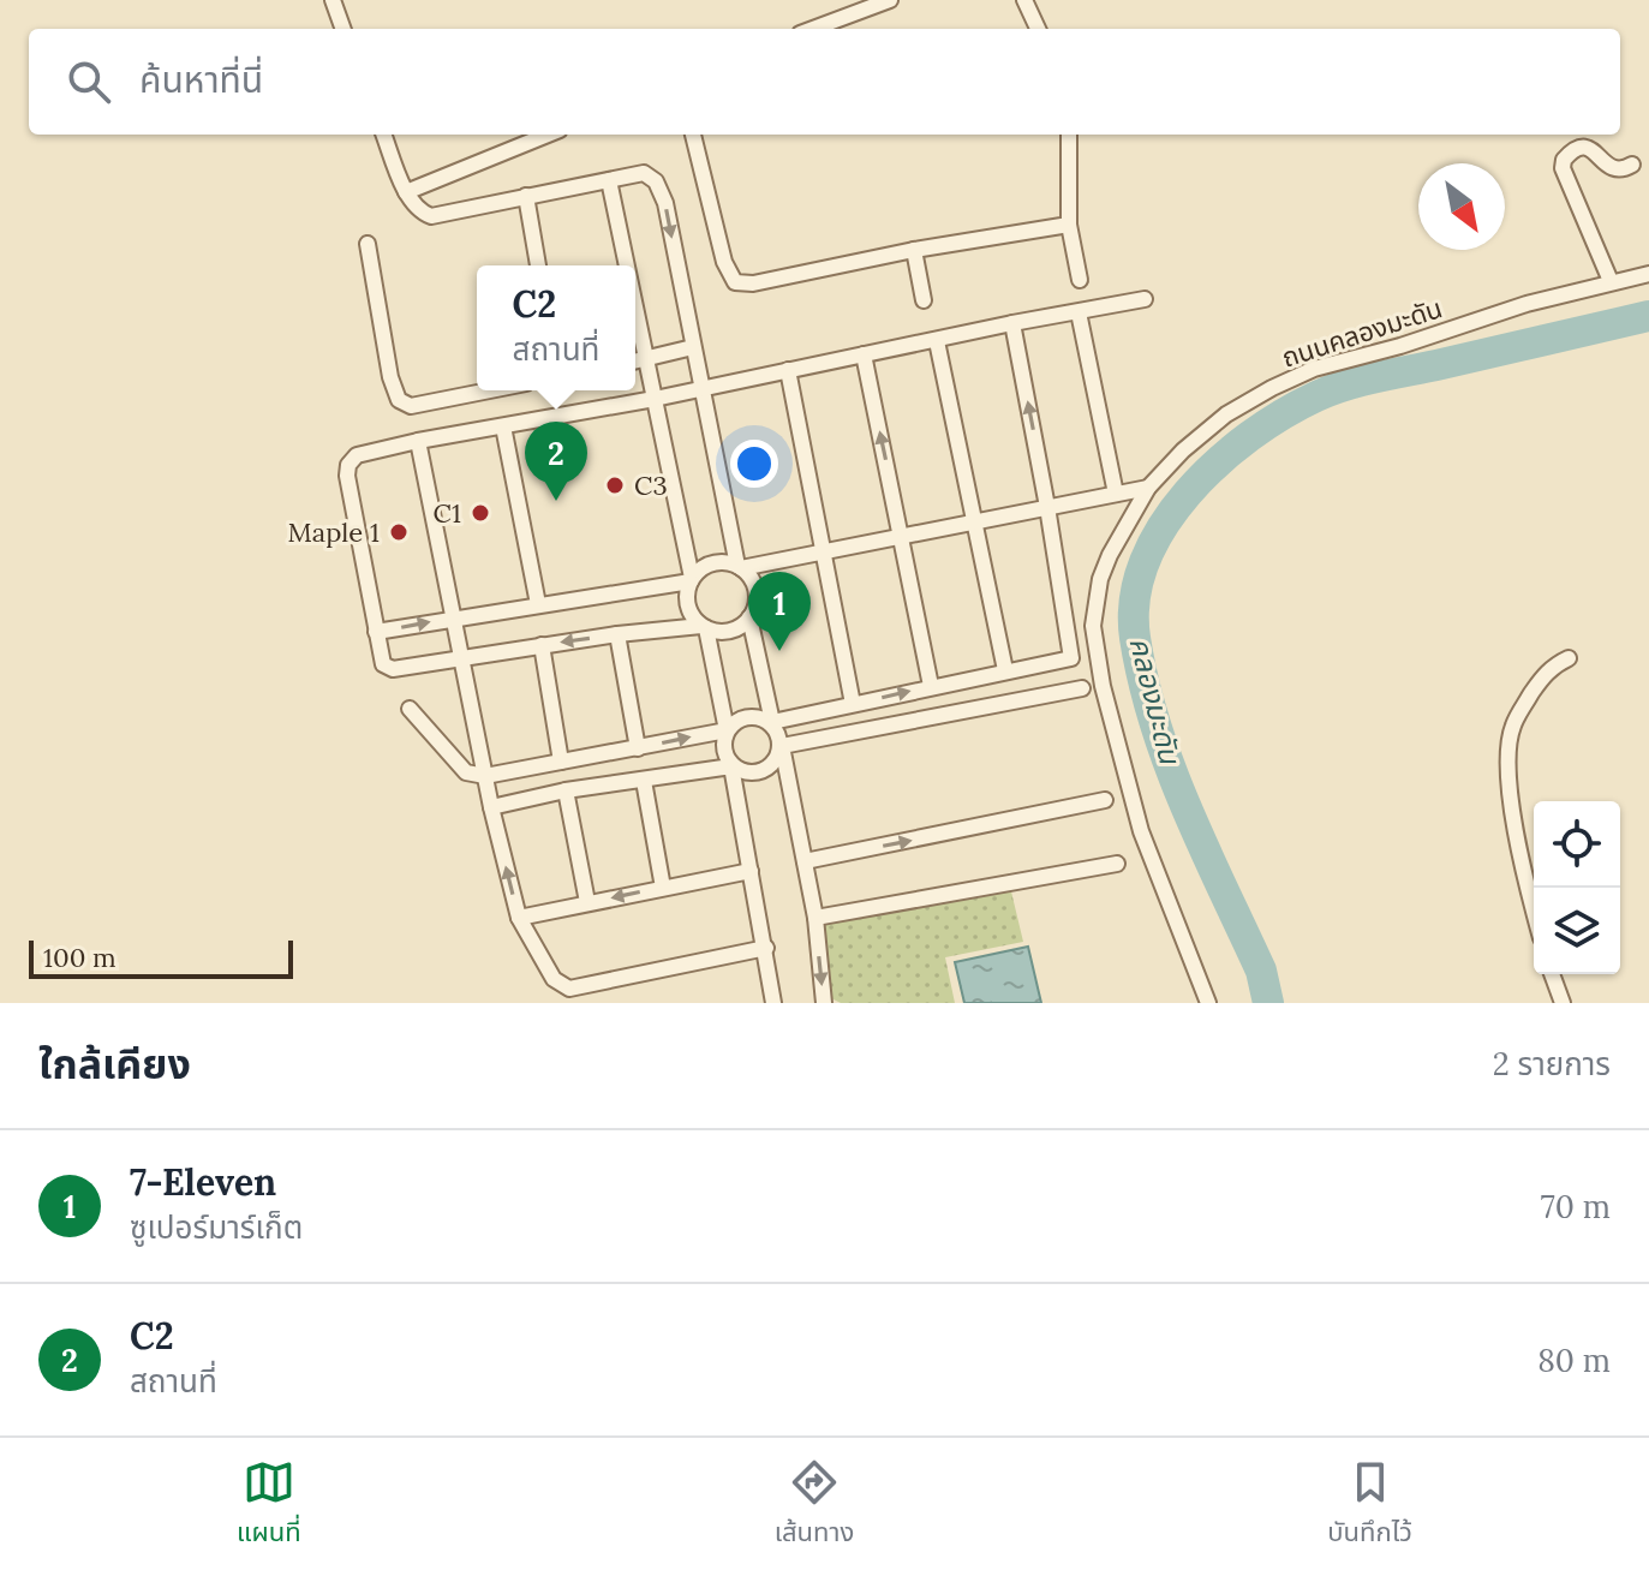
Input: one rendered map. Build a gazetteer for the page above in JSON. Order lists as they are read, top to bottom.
{
  "streets": {
    "street": ["ถนนคลองมะดัน"]
  },
  "water": ["คลองมะดัน"],
  "places": ["C3", "C1", "Maple 1"],
  "scale_bar": "100 m",
  "north": "bottom right",
  "page": {
    "search": "ค้นหาที่นี่",
    "popup": ["C2", "สถานที่"],
    "pins": ["2", "1"],
    "scale": "100 m",
    "heading": ["ใกล้เคียง", "2 รายการ"],
    "list": [
      {
        "mark": "1",
        "name": "7-Eleven",
        "note": "ซูเปอร์มาร์เก็ต",
        "value": "70 m"
      },
      {
        "mark": "2",
        "name": "C2",
        "note": "สถานที่",
        "value": "80 m"
      }
    ],
    "nav": ["แผนที่", "เส้นทาง", "บันทึกไว้"]
  }
}
